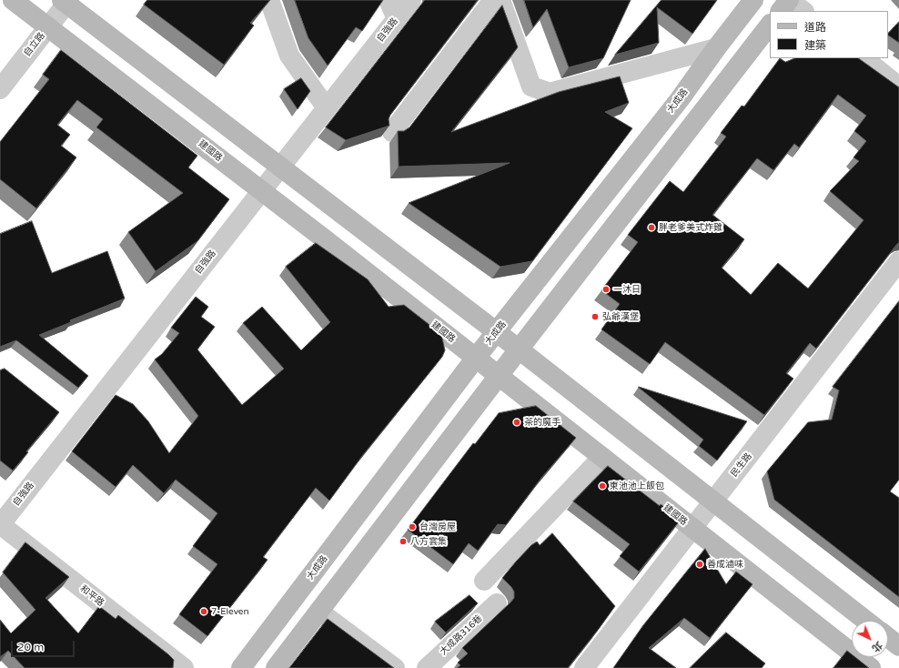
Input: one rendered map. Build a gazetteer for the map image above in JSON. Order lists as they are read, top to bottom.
{
  "streets": {
    "street": [
      "自強路",
      "自立路",
      "大成路",
      "建國路",
      "民生路",
      "和平路",
      "大成路316巷"
    ]
  },
  "crossings": [
    ["自強路", "建國路"],
    ["自強路", "和平路"],
    ["自立路", "建國路"],
    ["大成路", "建國路"],
    ["建國路", "民生路"]
  ],
  "places": [
    "胖老爹美式炸雞",
    "一沐日",
    "弘爺漢堡",
    "茶的魔手",
    "東池池上飯包",
    "台灣房屋",
    "八方雲集",
    "善成滷味",
    "7-Eleven"
  ],
  "legend": ["道路", "建築"],
  "scale_bar": "20 m",
  "north": "bottom right"
}
